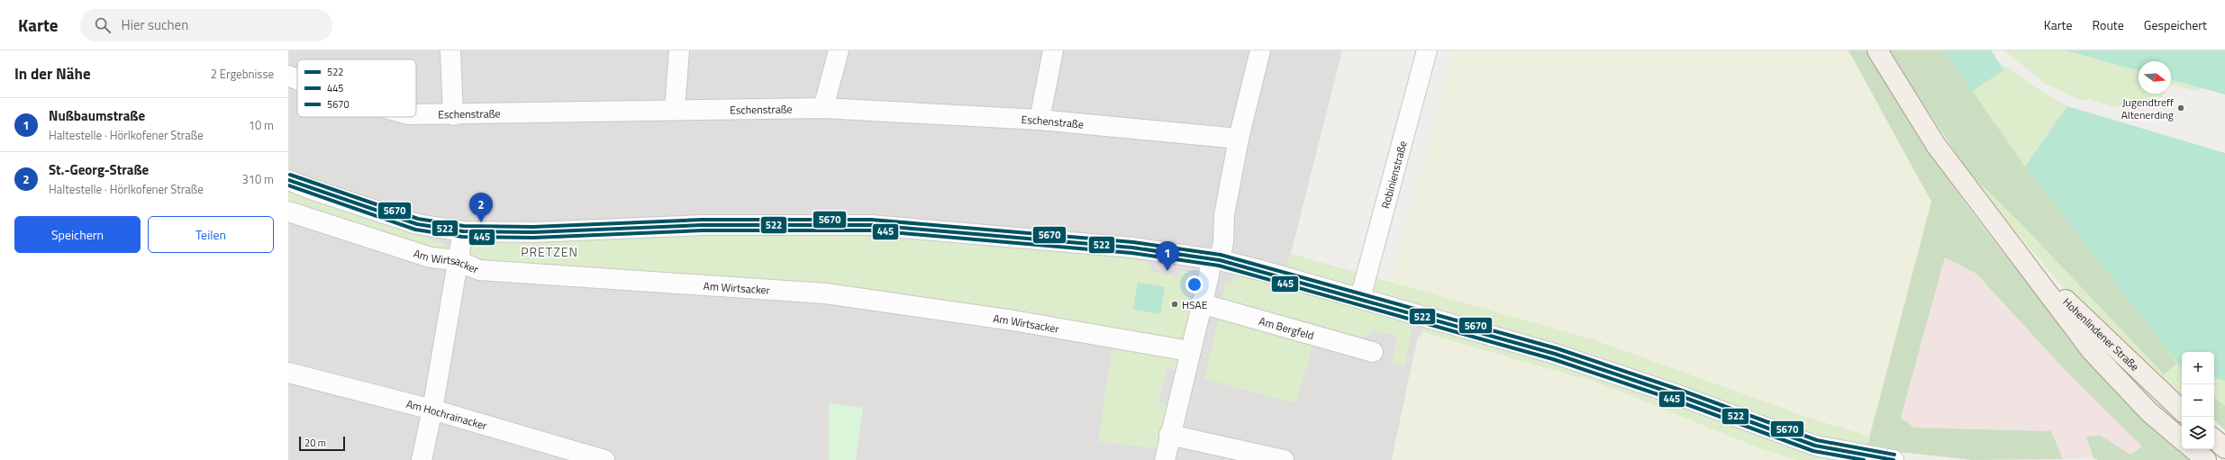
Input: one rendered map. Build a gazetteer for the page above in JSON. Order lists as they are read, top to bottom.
{
  "streets": {
    "main road": ["Hohenlindener Straße"],
    "street": [
      "Eschenstraße",
      "Robinienstraße",
      "Am Wirtsacker",
      "Am Bergfeld",
      "Am Hochrainacker"
    ]
  },
  "districts": ["PRETZEN"],
  "places": ["Jugendtreff Altenerding", "HSAE"],
  "lines": ["transit line 5670", "transit line 522", "transit line 445"],
  "legend": ["522", "445", "5670"],
  "scale_bar": "20 m",
  "north": "right",
  "page": {
    "header": "Karte",
    "search": "Hier suchen",
    "nav": ["Karte", "Route", "Gespeichert"],
    "heading": ["In der Nähe", "2 Ergebnisse"],
    "list": [
      {
        "mark": "1",
        "name": "Nußbaumstraße",
        "note": "Haltestelle · Hörlkofener Straße",
        "value": "10 m"
      },
      {
        "mark": "2",
        "name": "St.-Georg-Straße",
        "note": "Haltestelle · Hörlkofener Straße",
        "value": "310 m"
      }
    ],
    "pins": ["2", "1"],
    "buttons": ["Speichern", "Teilen"],
    "map_buttons": ["+", "−"],
    "scale": "20 m"
  }
}
